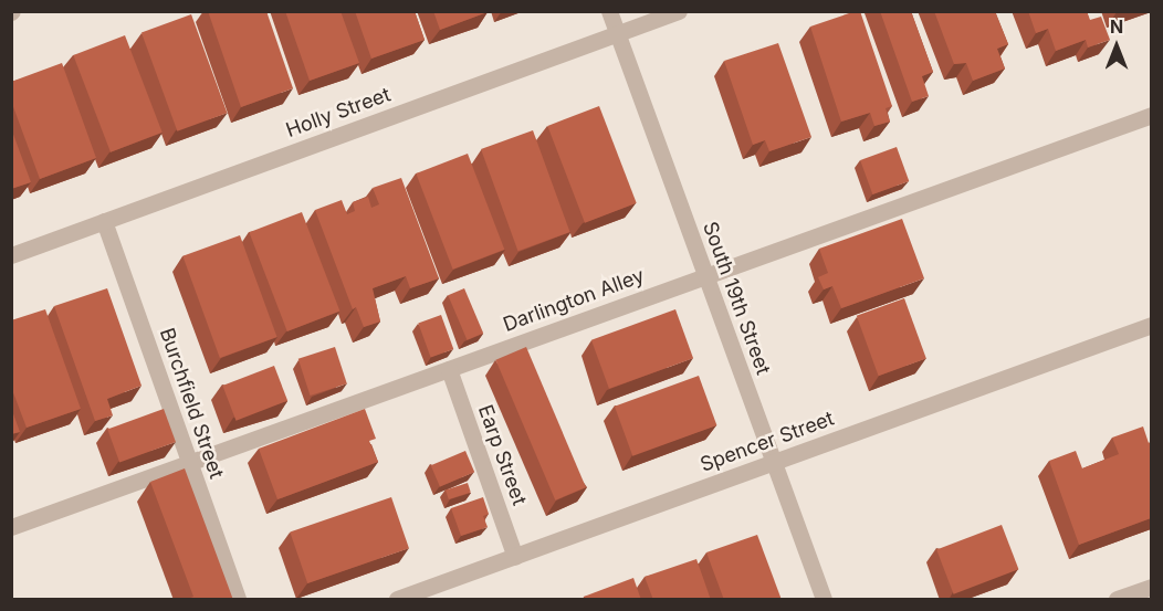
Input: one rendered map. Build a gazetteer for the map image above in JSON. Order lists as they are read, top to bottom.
{
  "streets": {
    "street": [
      "Holly Street",
      "South 19th Street",
      "Darlington Alley",
      "Burchfield Street",
      "Spencer Street",
      "Earp Street"
    ]
  },
  "crossings": [
    ["Holly Street", "South 19th Street"],
    ["Holly Street", "Burchfield Street"],
    ["South 19th Street", "Darlington Alley"],
    ["South 19th Street", "Spencer Street"],
    ["Darlington Alley", "Burchfield Street"],
    ["Darlington Alley", "Earp Street"],
    ["Spencer Street", "Earp Street"]
  ],
  "north": "top"
}
